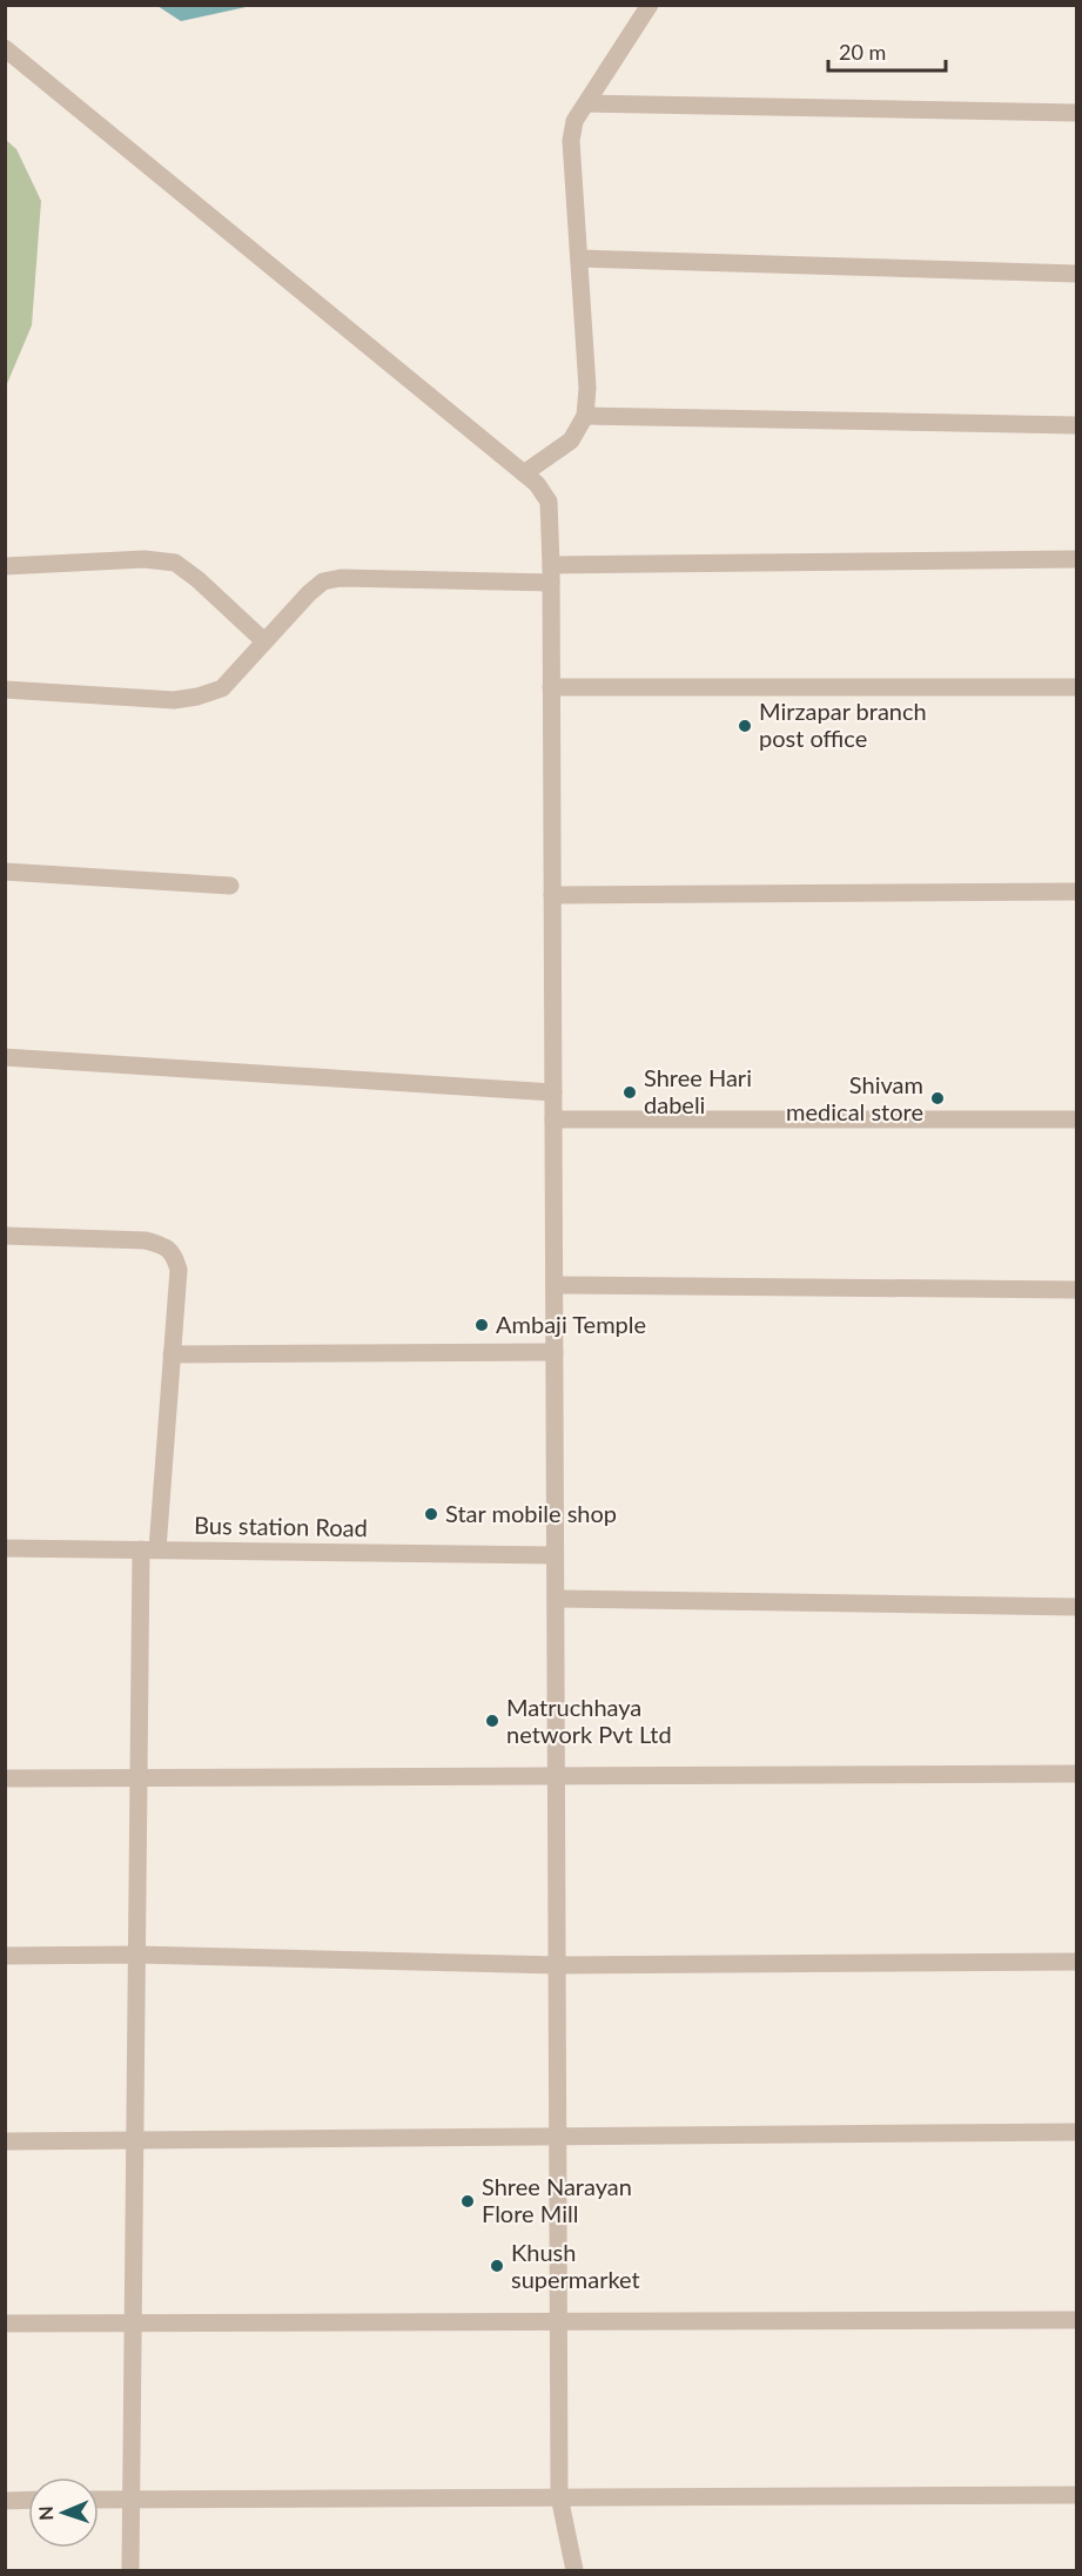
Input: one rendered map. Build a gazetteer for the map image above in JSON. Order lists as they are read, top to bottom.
{
  "streets": {
    "street": ["Bus station Road"]
  },
  "places": [
    "Mirzapar branch post office",
    "Shree Hari dabeli",
    "Shivam medical store",
    "Ambaji Temple",
    "Star mobile shop",
    "Matruchhaya network Pvt Ltd",
    "Shree Narayan Flore Mill",
    "Khush supermarket"
  ],
  "scale_bar": "20 m",
  "north": "left"
}
